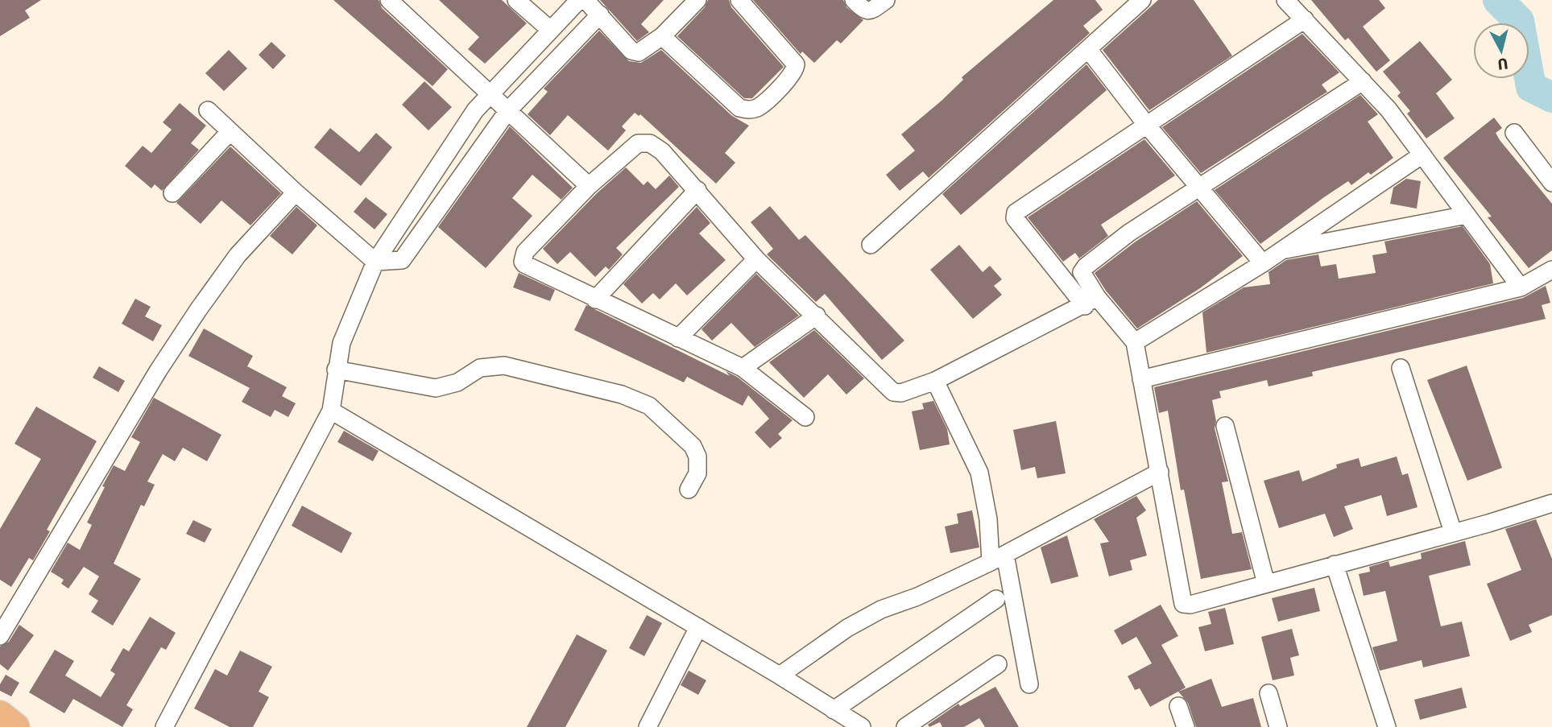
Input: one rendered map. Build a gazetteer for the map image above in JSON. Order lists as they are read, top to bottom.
{
  "north": "bottom"
}
